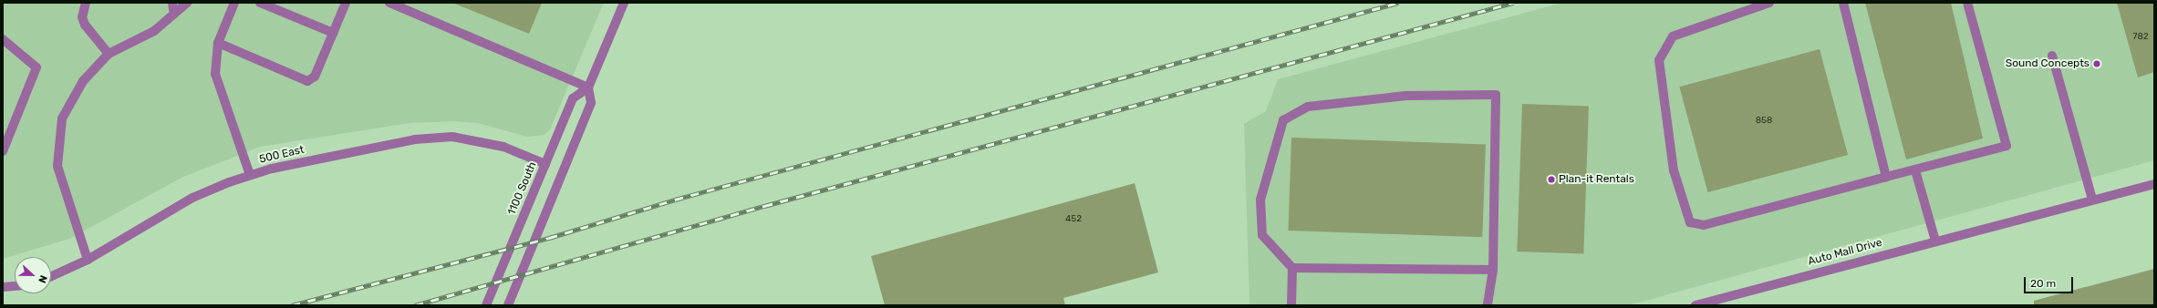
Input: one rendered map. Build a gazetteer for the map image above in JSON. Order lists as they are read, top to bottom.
{
  "streets": {
    "street": ["500 East", "1100 South", "Auto Mall Drive"]
  },
  "crossings": [
    ["500 East", "1100 South"]
  ],
  "places": ["Sound Concepts", "Plan-it Rentals"],
  "house_numbers": ["782", "858", "452"],
  "scale_bar": "20 m",
  "north": "right"
}
